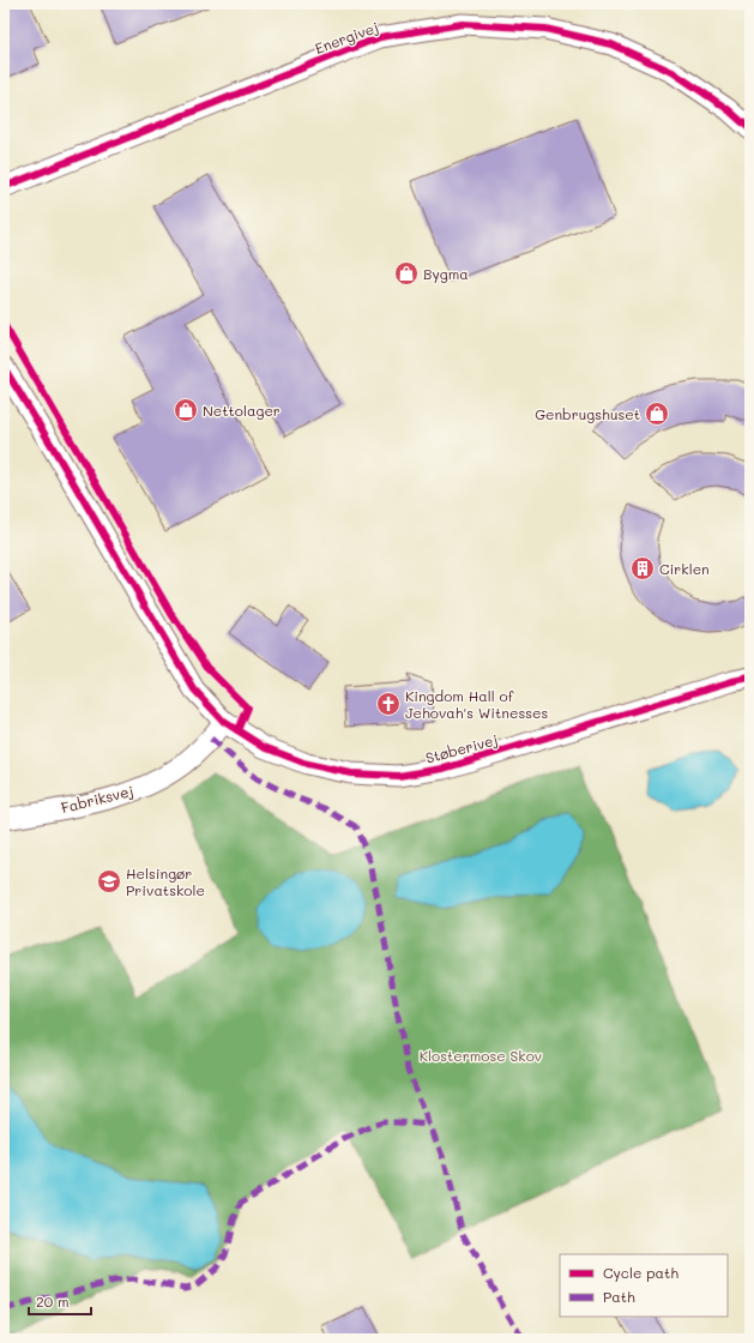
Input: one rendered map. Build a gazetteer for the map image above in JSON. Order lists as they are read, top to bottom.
{
  "streets": {
    "street": ["Energivej", "Støberivej", "Fabriksvej"]
  },
  "crossings": [
    ["Støberivej", "Fabriksvej"]
  ],
  "parks": ["Klostermose Skov"],
  "places": {
    "shop": ["Bygma", "Nettolager", "Genbrugshuset"],
    "building": ["Cirklen"],
    "church": ["Kingdom Hall of Jehovah's Witnesses"],
    "school or university": ["Helsingør Privatskole"]
  },
  "legend": ["Cycle path", "Path"],
  "scale_bar": "20 m"
}
